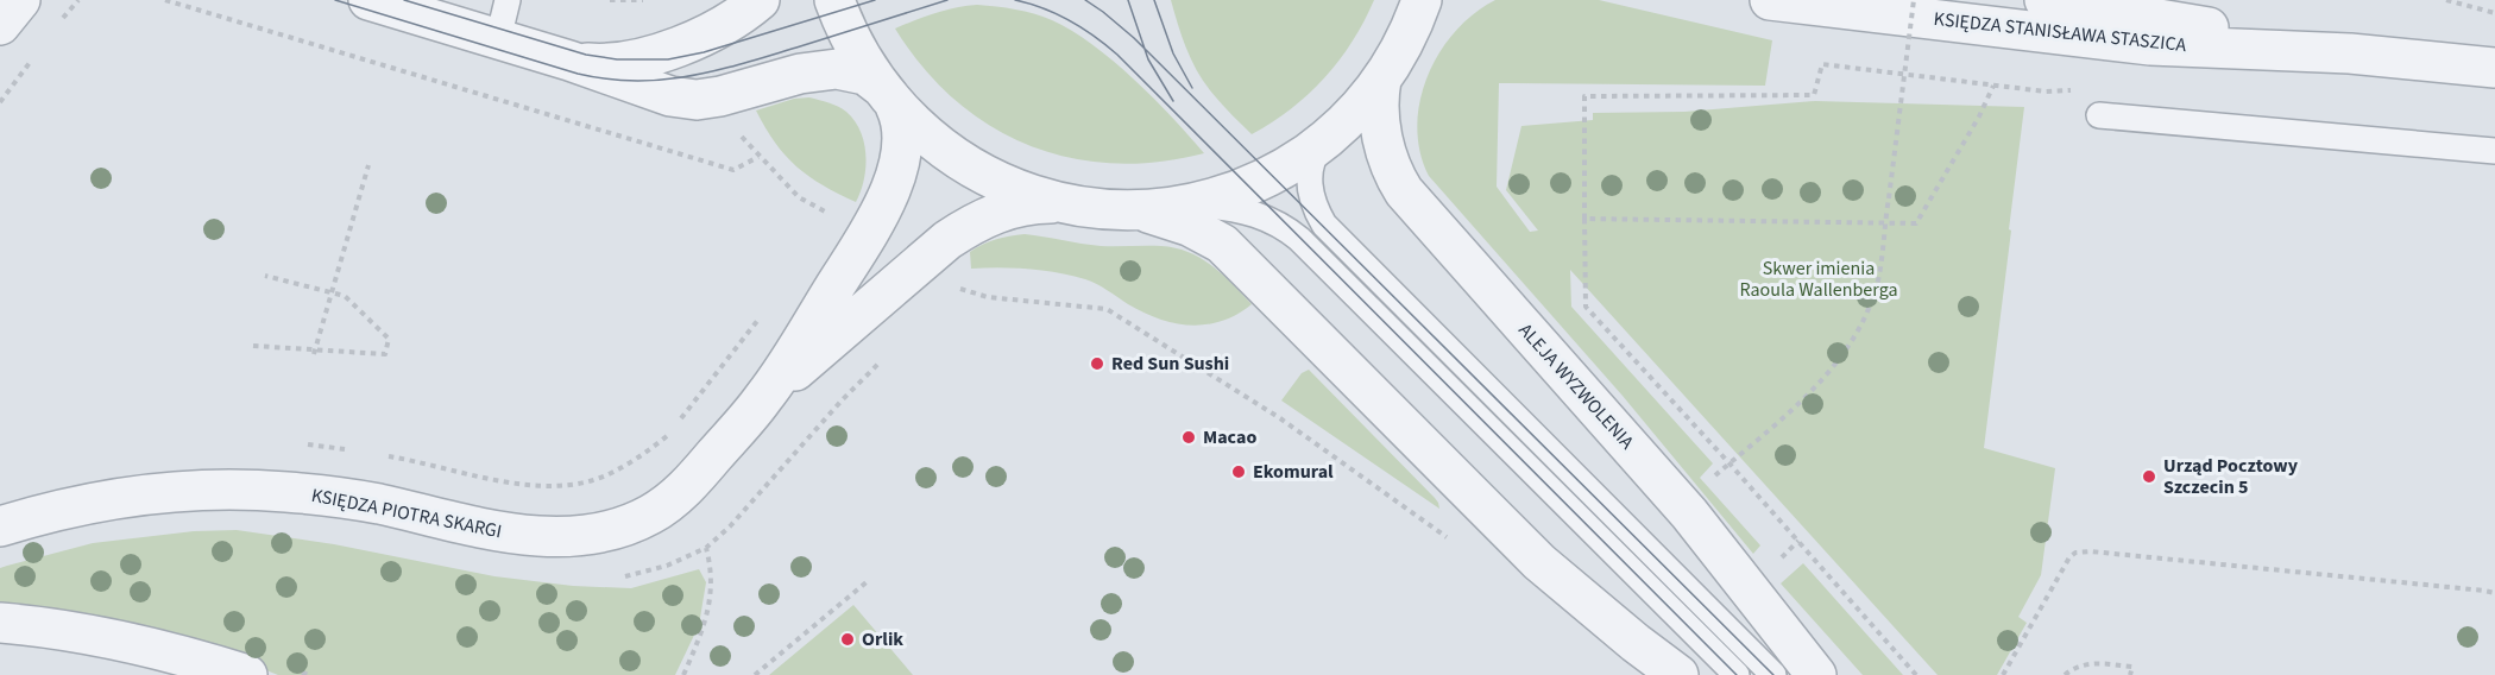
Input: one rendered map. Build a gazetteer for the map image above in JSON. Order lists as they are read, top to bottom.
{
  "streets": {
    "street": ["KSIĘDZA STANISŁAWA STASZICA", "ALEJA WYZWOLENIA", "KSIĘDZA PIOTRA SKARGI"]
  },
  "parks": ["Skwer imienia Raoula Wallenberga"],
  "places": [
    "Red Sun Sushi",
    "Macao",
    "Ekomural",
    "Urząd Pocztowy Szczecin 5",
    "Orlik"
  ]
}
